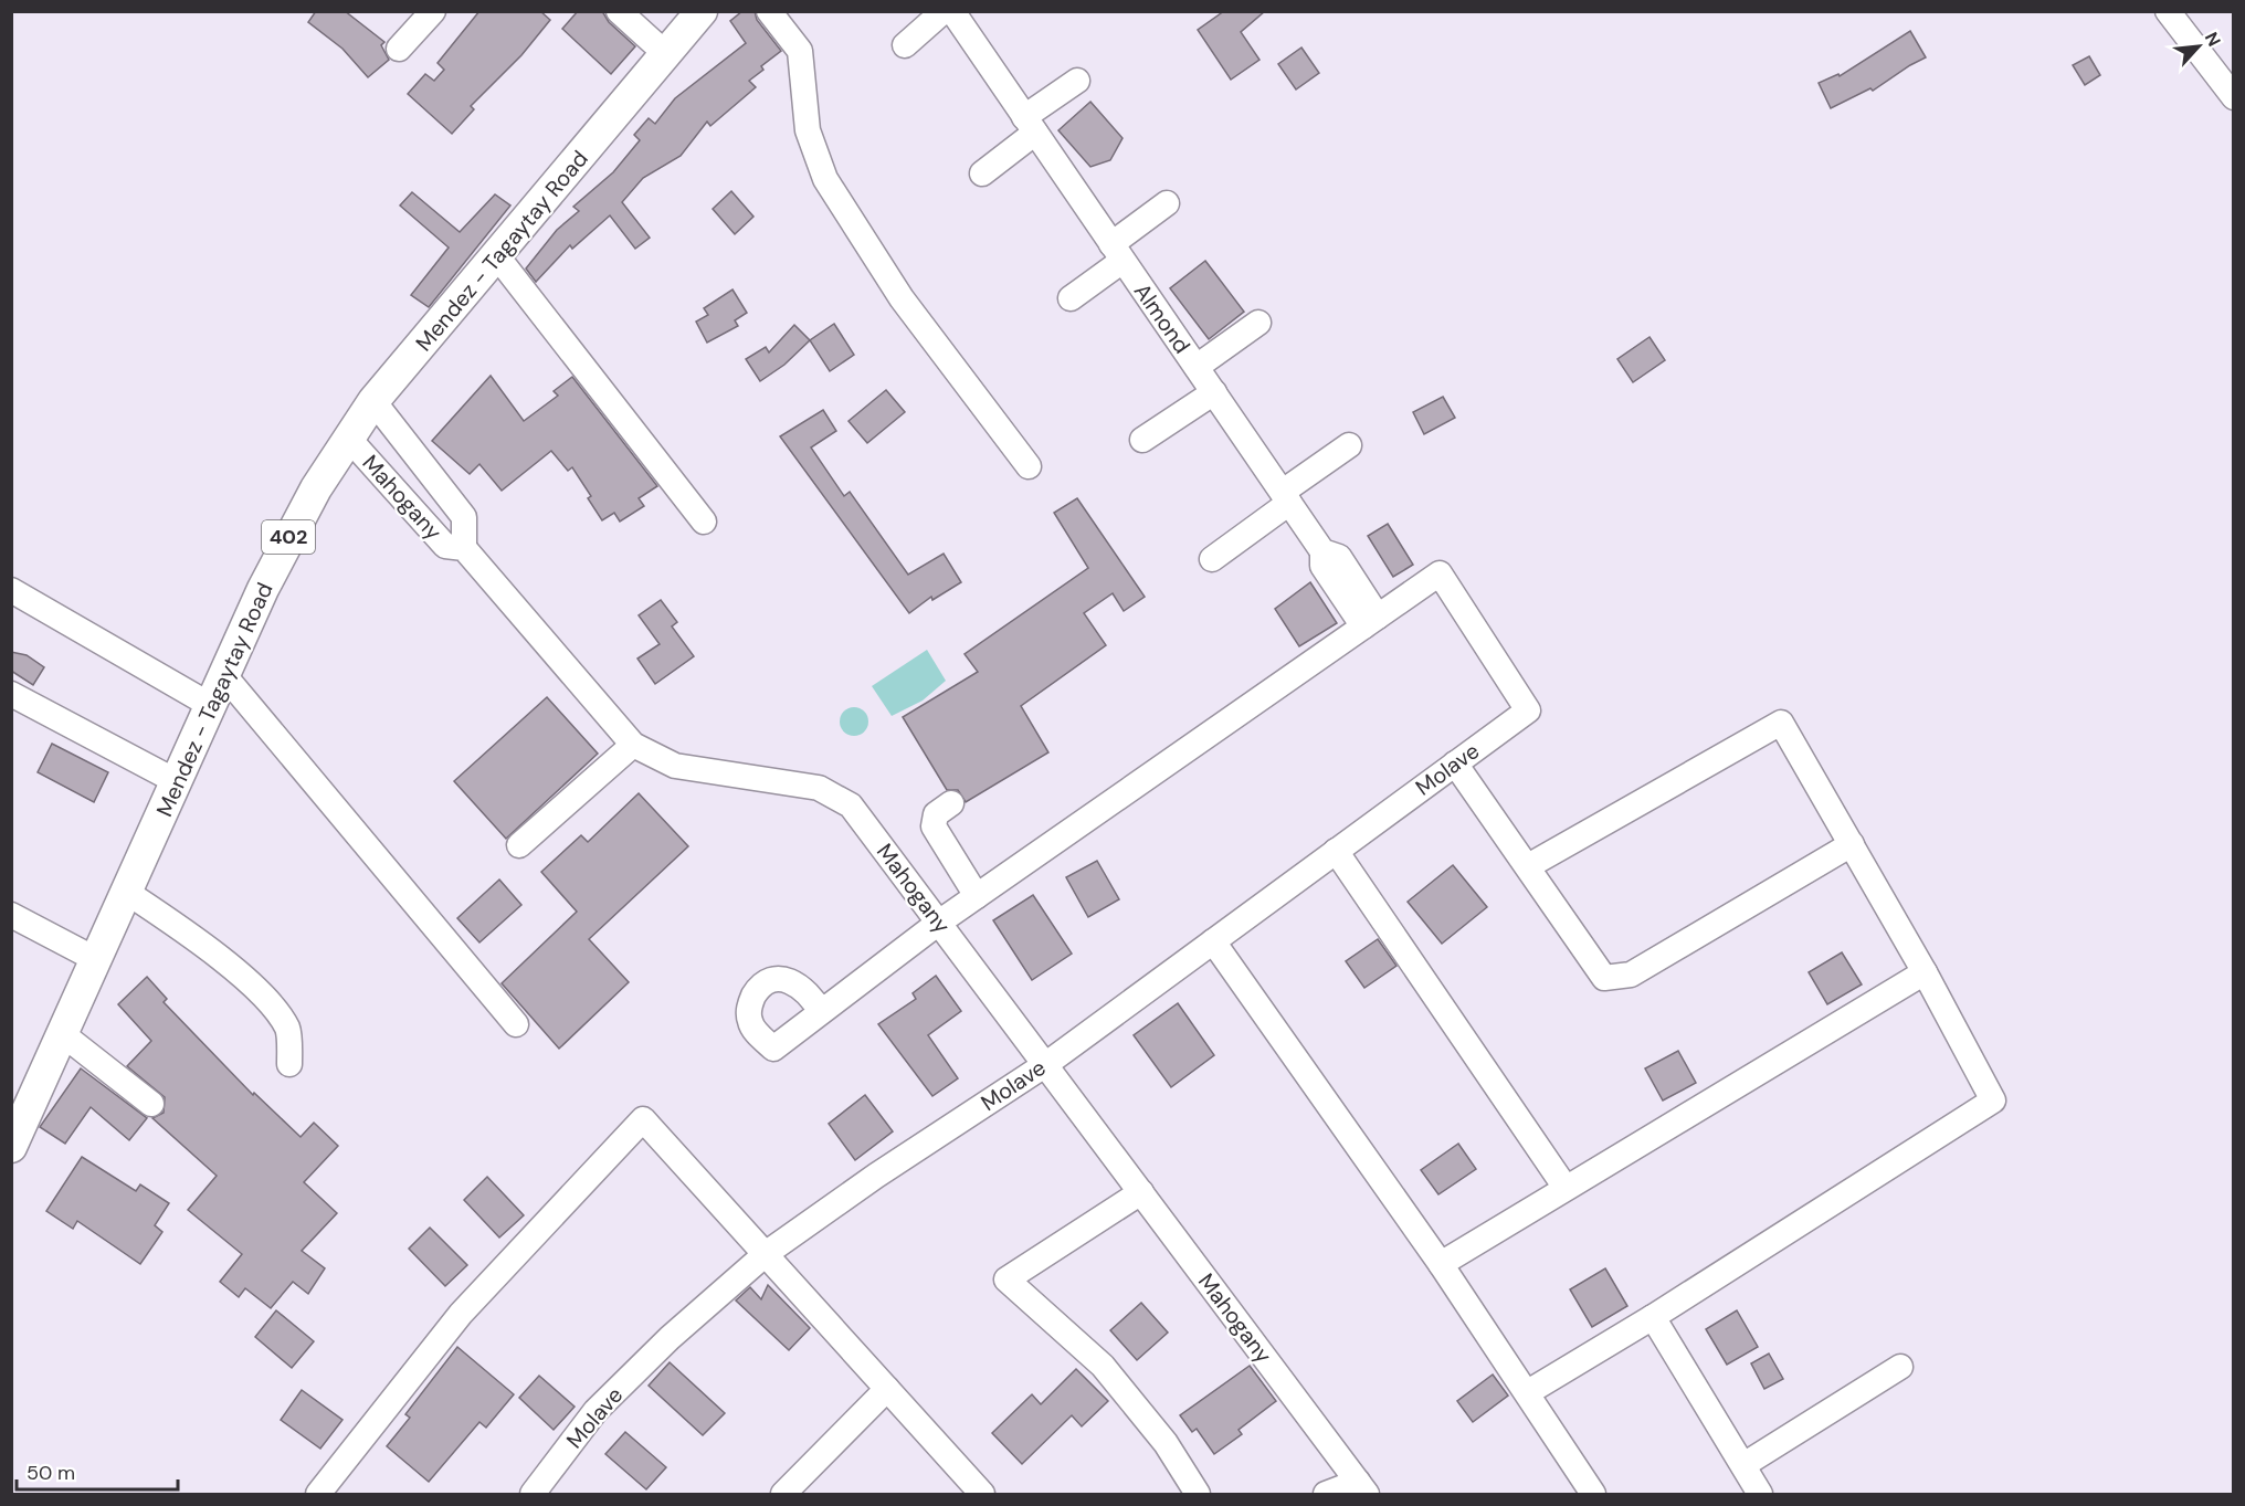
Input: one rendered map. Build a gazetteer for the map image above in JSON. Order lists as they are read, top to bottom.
{
  "streets": {
    "main road": ["Mendez - Tagaytay Road", "402"],
    "street": ["Almond", "Mahogany", "Molave"]
  },
  "crossings": [
    ["Mendez - Tagaytay Road", "Mahogany"],
    ["Almond", "Molave"],
    ["Mahogany", "Molave"]
  ],
  "scale_bar": "50 m",
  "north": "top right"
}
